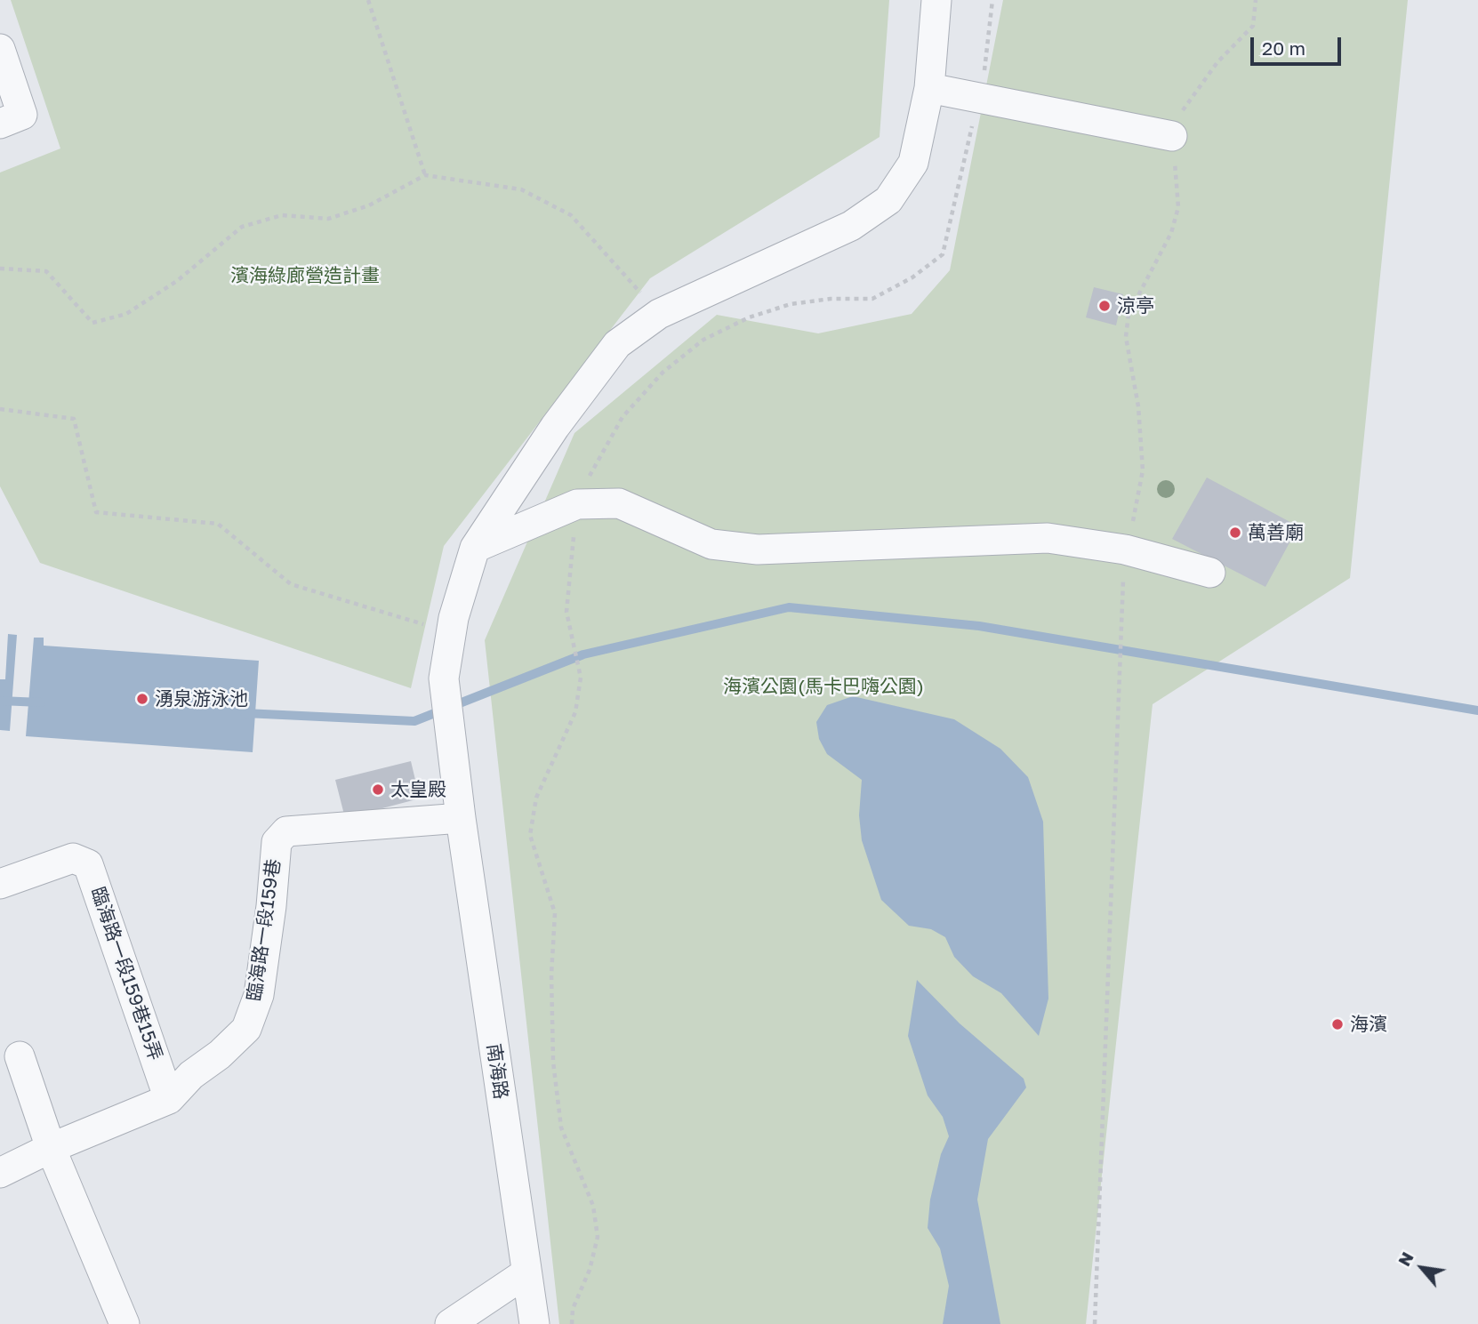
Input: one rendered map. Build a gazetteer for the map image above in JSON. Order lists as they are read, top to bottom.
{
  "streets": {
    "street": ["臨海路一段159巷", "臨海路一段159巷15弄", "南海路"]
  },
  "crossings": [
    ["臨海路一段159巷", "臨海路一段159巷15弄"],
    ["臨海路一段159巷", "南海路"]
  ],
  "parks": ["濱海綠廊營造計畫", "海濱公園(馬卡巴嗨公園)"],
  "places": [
    "涼亭",
    "萬善廟",
    "湧泉游泳池",
    "太皇殿",
    "海濱"
  ],
  "scale_bar": "20 m",
  "north": "top left"
}
